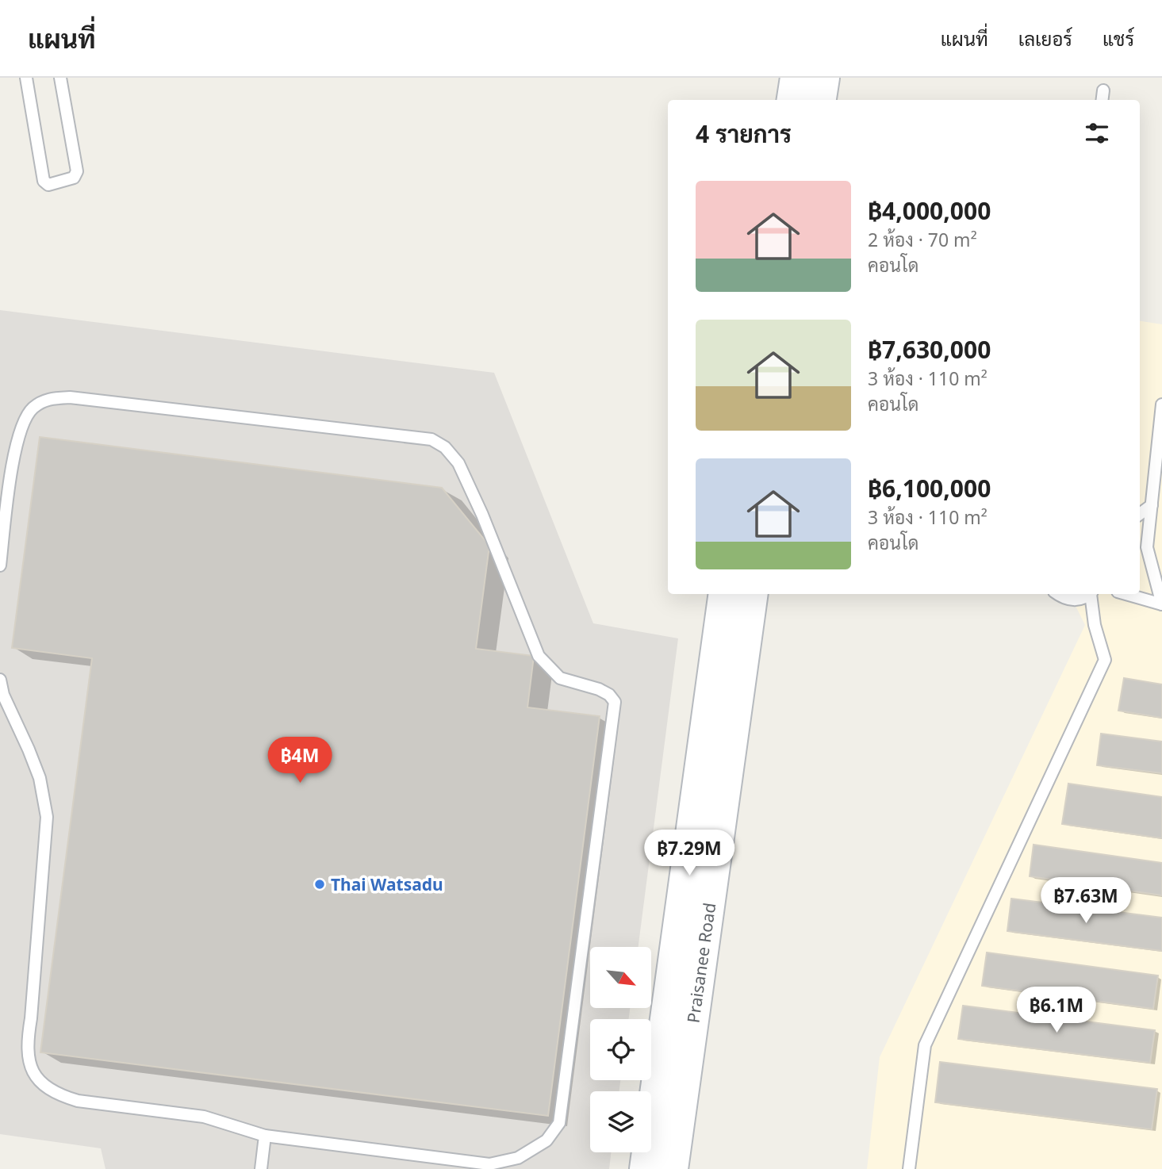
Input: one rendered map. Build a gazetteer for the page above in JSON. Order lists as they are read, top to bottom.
{
  "streets": {
    "street": ["Praisanee Road"]
  },
  "places": ["Thai Watsadu"],
  "north": "bottom right",
  "page": {
    "header": "แผนที่",
    "nav": ["แผนที่", "เลเยอร์", "แชร์"],
    "heading": "4 รายการ",
    "list": [
      {
        "name": "฿4,000,000",
        "note": "2 ห้อง · 70 m² · คอนโด"
      },
      {
        "name": "฿7,630,000",
        "note": "3 ห้อง · 110 m² · คอนโด"
      },
      {
        "name": "฿6,100,000",
        "note": "3 ห้อง · 110 m² · คอนโด"
      }
    ],
    "price": [
      "฿4M",
      "฿7.29M",
      "฿7.63M",
      "฿6.1M"
    ]
  }
}
